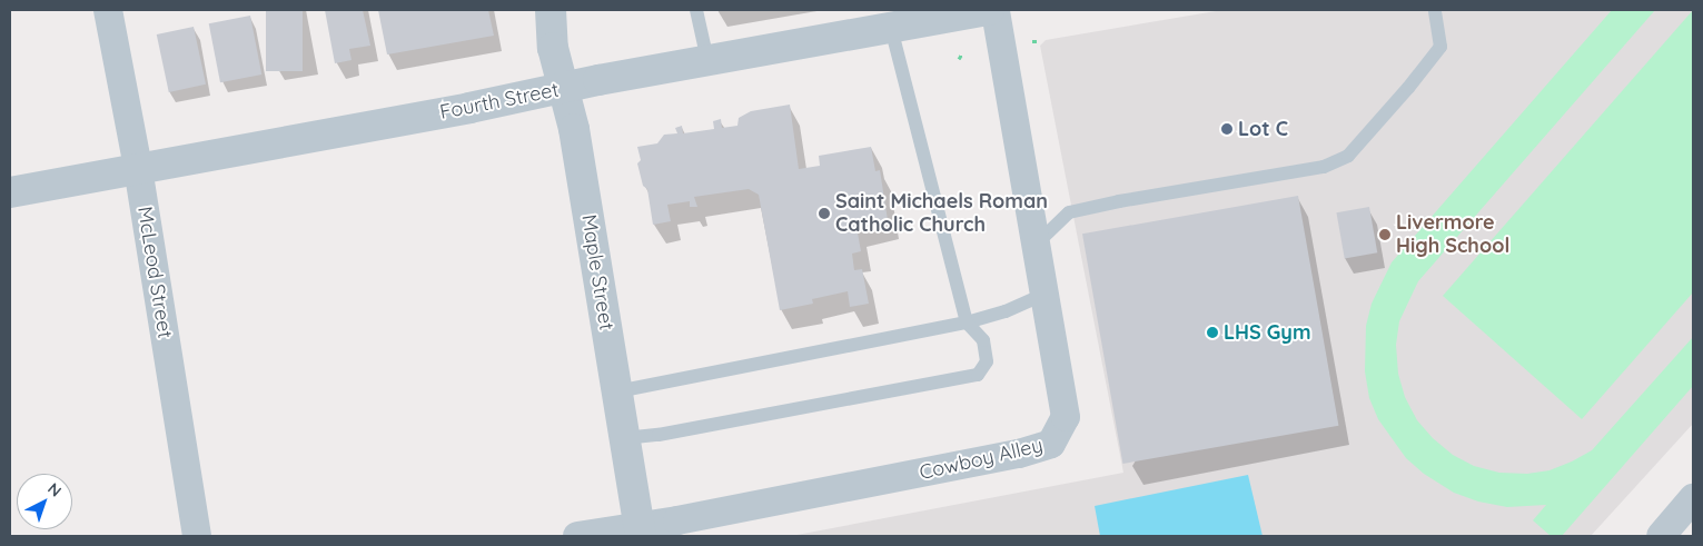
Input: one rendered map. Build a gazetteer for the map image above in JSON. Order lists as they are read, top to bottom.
{
  "streets": {
    "street": [
      "Fourth Street",
      "McLeod Street",
      "Maple Street",
      "Cowboy Alley"
    ]
  },
  "crossings": [
    ["Fourth Street", "McLeod Street"],
    ["Fourth Street", "Maple Street"],
    ["Maple Street", "Cowboy Alley"]
  ],
  "places": [
    "Lot C",
    "Saint Michaels Roman Catholic Church",
    "Livermore High School",
    "LHS Gym"
  ],
  "north": "top right"
}
